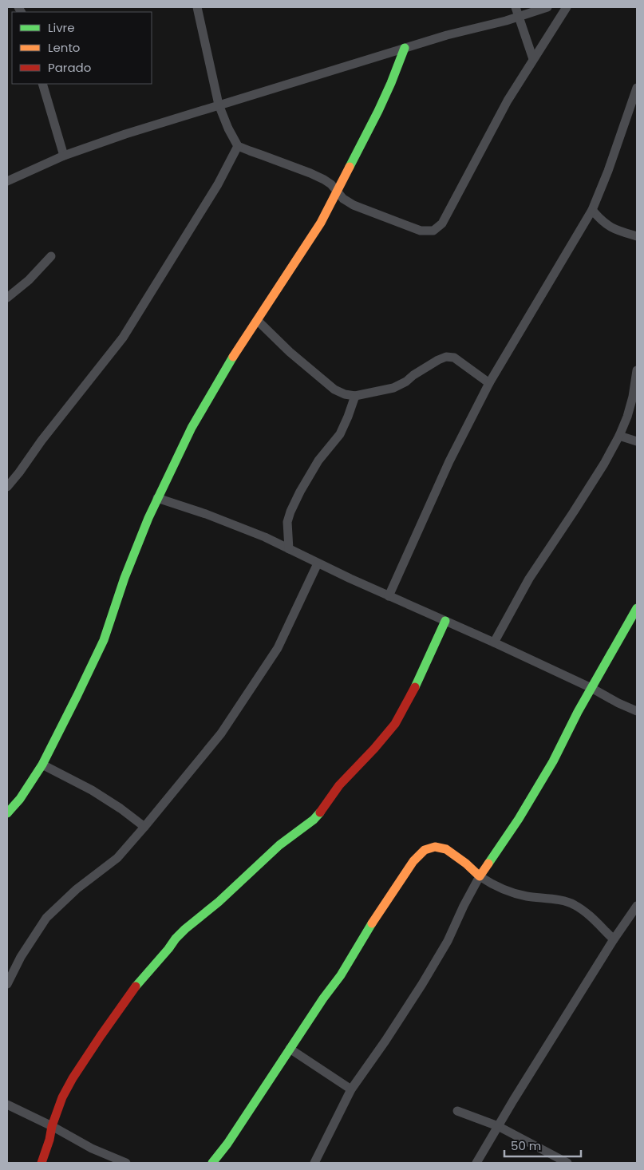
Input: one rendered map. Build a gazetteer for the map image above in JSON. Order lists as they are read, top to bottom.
{
  "legend": ["Livre", "Lento", "Parado"],
  "scale_bar": "50 m"
}
